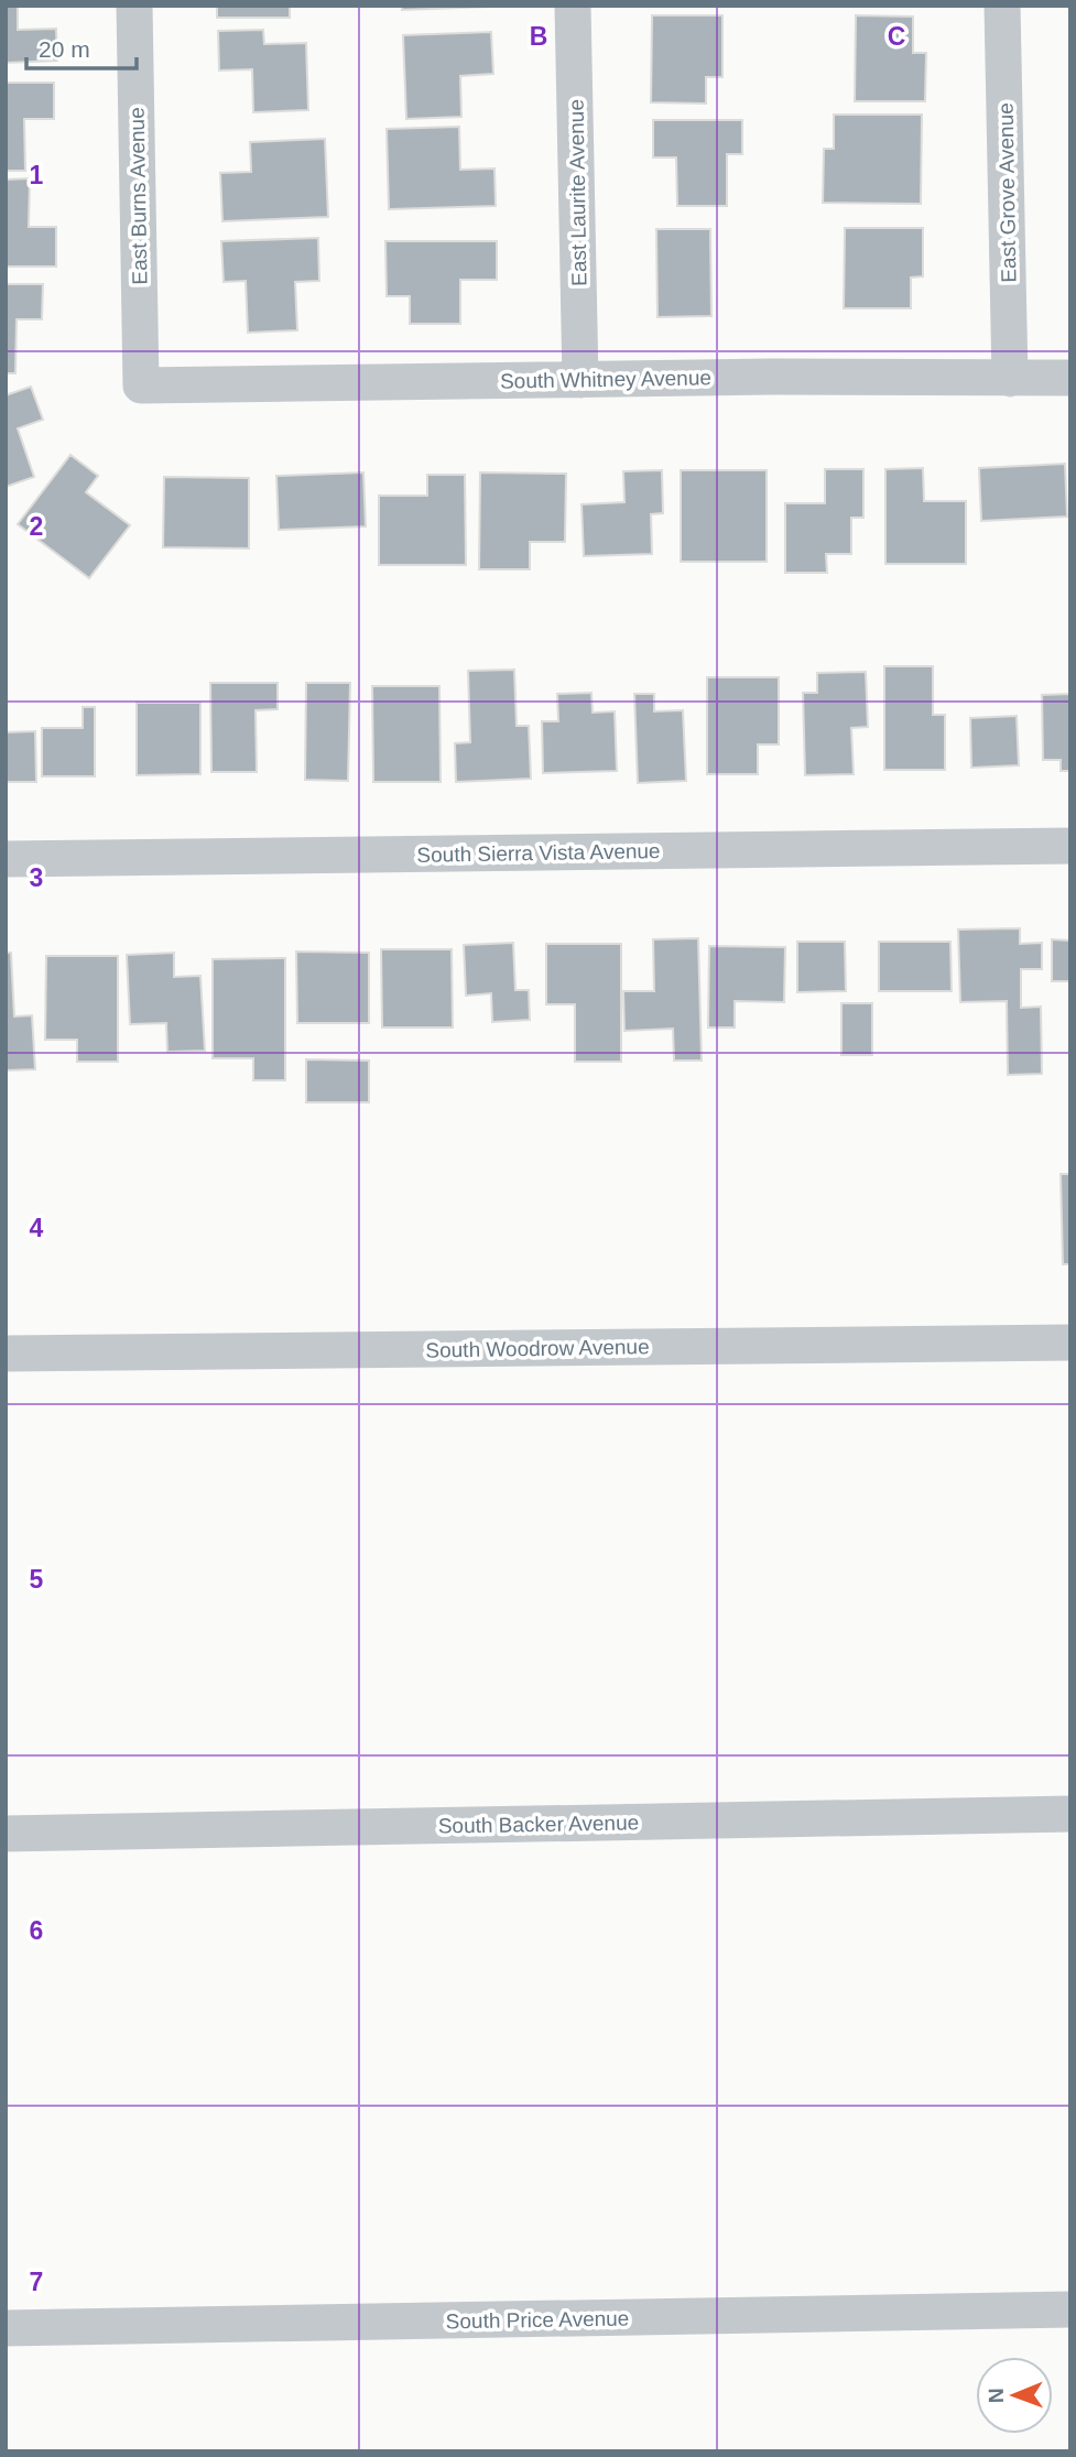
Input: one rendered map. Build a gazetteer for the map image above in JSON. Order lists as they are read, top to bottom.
{
  "streets": {
    "street": [
      "East Laurite Avenue",
      "East Grove Avenue",
      "East Burns Avenue",
      "South Whitney Avenue",
      "South Sierra Vista Avenue",
      "South Woodrow Avenue",
      "South Backer Avenue",
      "South Price Avenue"
    ]
  },
  "crossings": [
    ["East Laurite Avenue", "South Whitney Avenue"],
    ["East Grove Avenue", "South Whitney Avenue"],
    ["East Burns Avenue", "South Whitney Avenue"]
  ],
  "scale_bar": "20 m",
  "north": "left",
  "grid": {
    "columns": ["B", "C"],
    "rows": [
      "1",
      "2",
      "3",
      "4",
      "5",
      "6",
      "7"
    ]
  }
}
